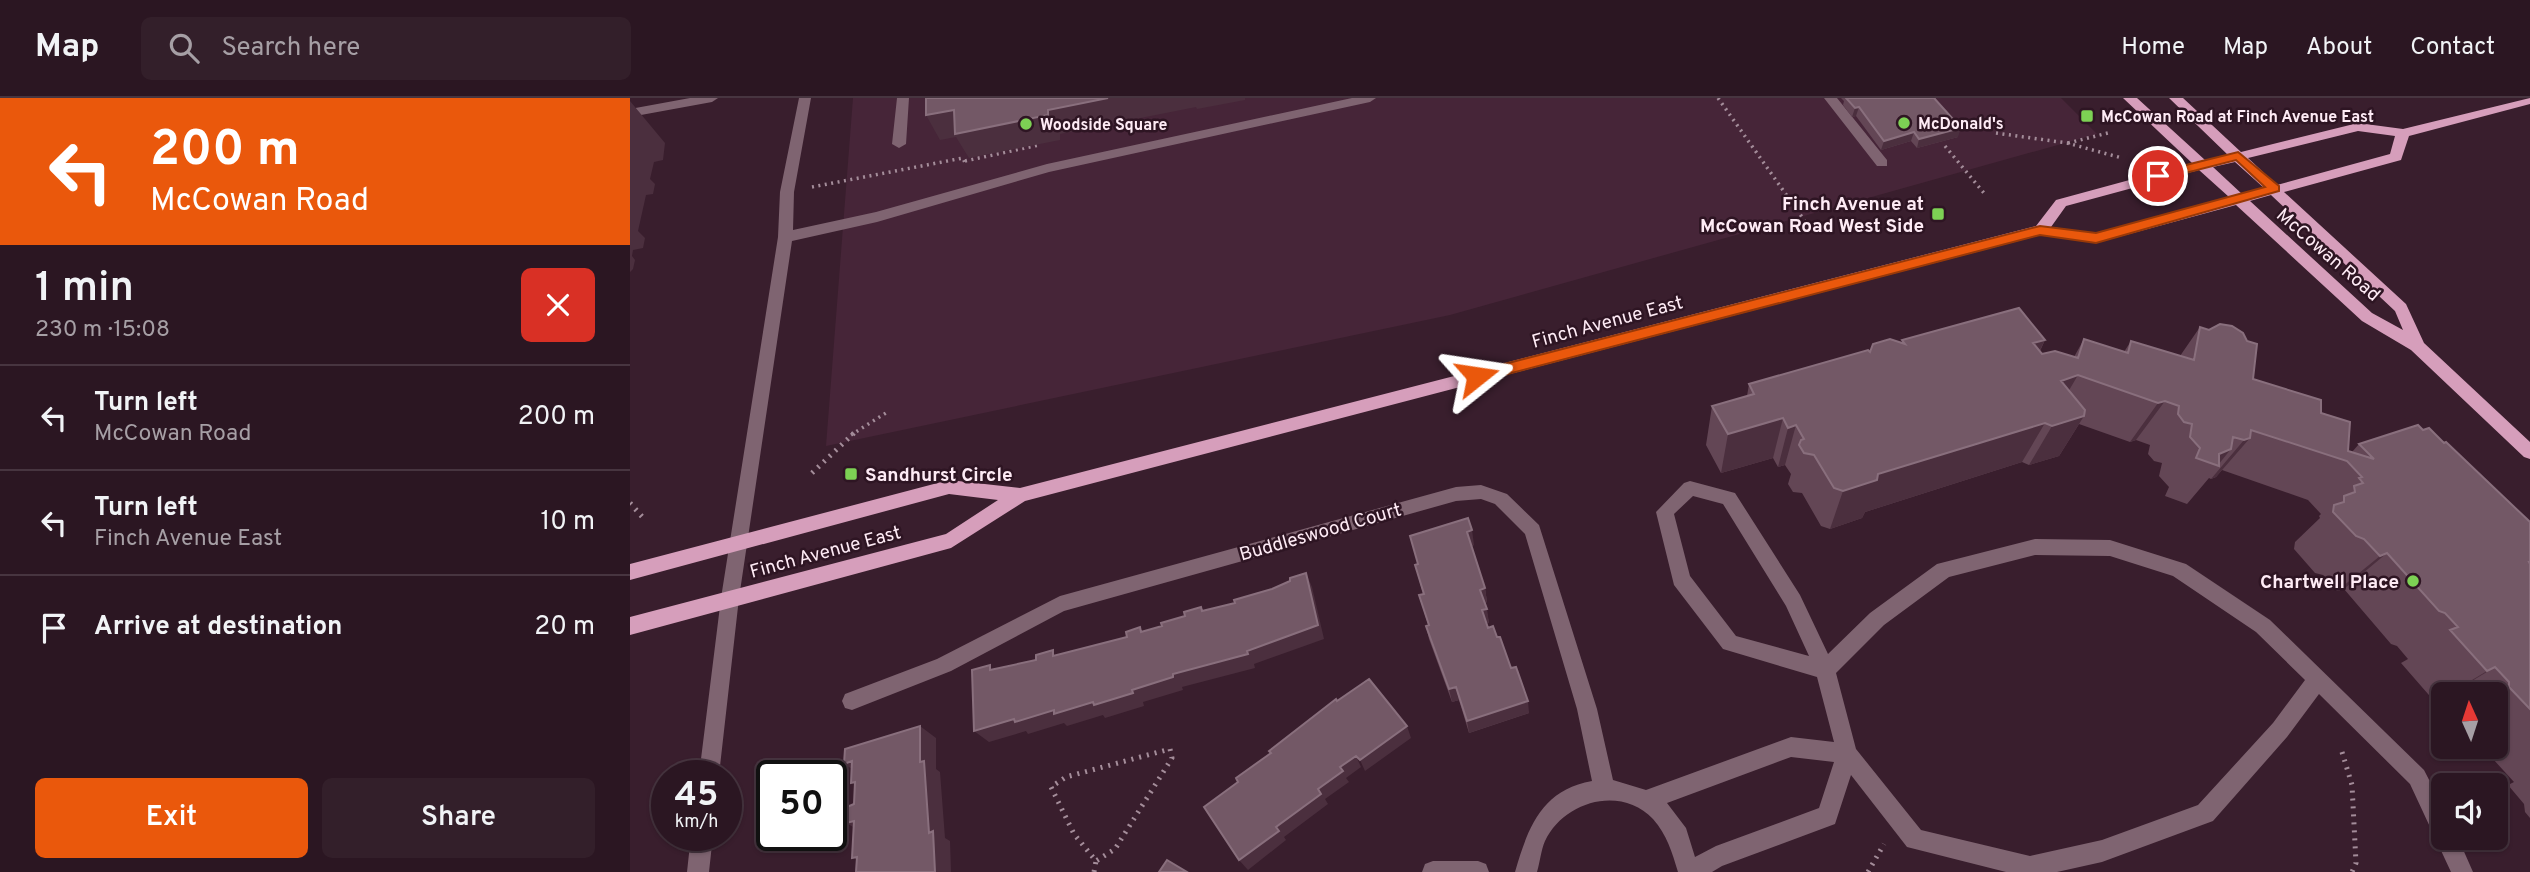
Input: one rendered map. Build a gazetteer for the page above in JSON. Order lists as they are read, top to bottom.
{
  "streets": {
    "main road": ["McCowan Road", "Finch Avenue East"],
    "street": ["Buddleswood Court"]
  },
  "crossings": [
    ["McCowan Road", "Finch Avenue East"]
  ],
  "places": {
    "transit": ["McCowan Road at Finch Avenue East", "Finch Avenue at McCowan Road West Side", "Sandhurst Circle"],
    "other": ["McDonald's", "Woodside Square", "Chartwell Place"]
  },
  "north": "top",
  "page": {
    "header": "Map",
    "search": "Search here",
    "nav": [
      "Home",
      "Map",
      "About",
      "Contact"
    ],
    "turn": ["200 m", "McCowan Road"],
    "heading": ["1 min", "230 m · 15:08"],
    "list": [
      {
        "name": "Turn left",
        "note": "McCowan Road",
        "value": "200 m"
      },
      {
        "name": "Turn left",
        "note": "Finch Avenue East",
        "value": "10 m"
      },
      {
        "name": "Arrive at destination",
        "value": "20 m"
      }
    ],
    "speed": "45 km/h",
    "limit": "50",
    "buttons": ["Exit", "Share"]
  }
}
